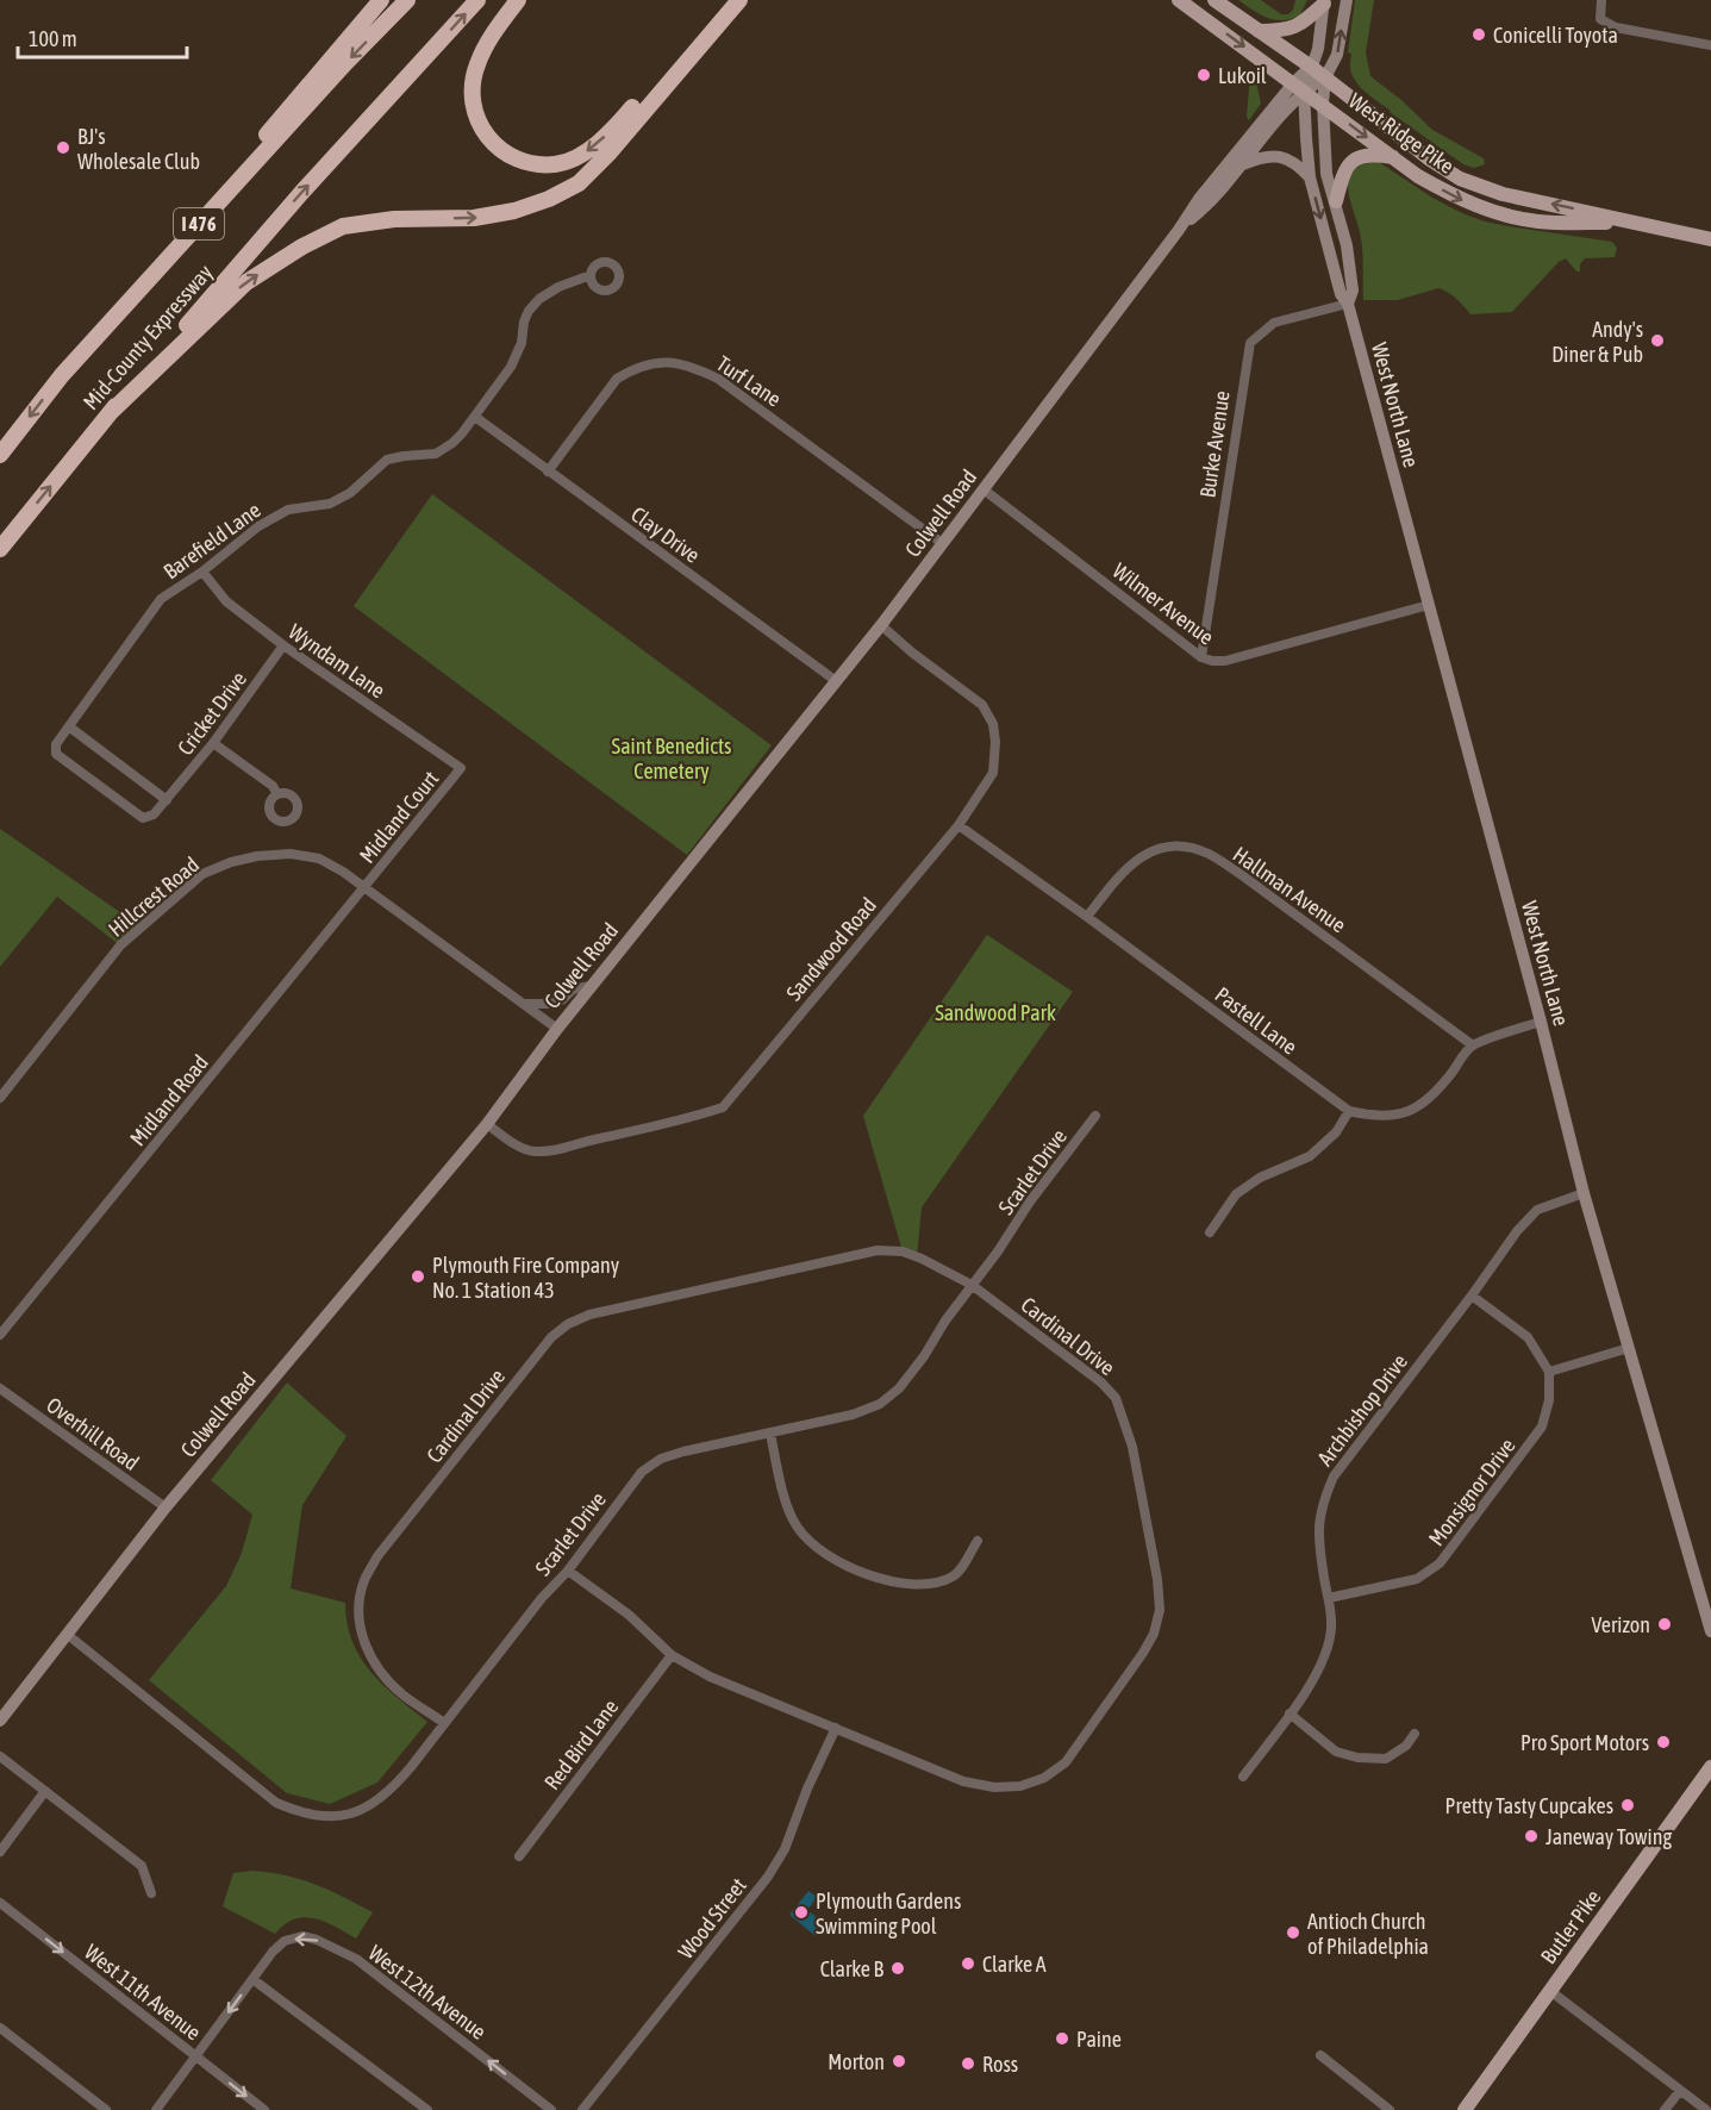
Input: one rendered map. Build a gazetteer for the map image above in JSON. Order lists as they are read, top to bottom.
{
  "streets": {
    "highway": ["I 476", "Mid-County Expressway"],
    "main road": ["West Ridge Pike", "Butler Pike"],
    "street": [
      "Turf Lane",
      "West North Lane",
      "Burke Avenue",
      "Colwell Road",
      "Clay Drive",
      "Barefield Lane",
      "Wilmer Avenue",
      "Wyndam Lane",
      "Cricket Drive",
      "Midland Court",
      "Hallman Avenue",
      "Hillcrest Road",
      "Sandwood Road",
      "Pastell Lane",
      "Midland Road",
      "Scarlet Drive",
      "Cardinal Drive",
      "Archbishop Drive",
      "Overhill Road",
      "Monsignor Drive",
      "Red Bird Lane",
      "Wood Street",
      "West 11th Avenue",
      "West 12th Avenue"
    ]
  },
  "crossings": [
    ["West Ridge Pike", "West North Lane"],
    ["West Ridge Pike", "Colwell Road"],
    ["Turf Lane", "Colwell Road"],
    ["Turf Lane", "Clay Drive"],
    ["West North Lane", "Burke Avenue"],
    ["West North Lane", "Colwell Road"],
    ["West North Lane", "Wilmer Avenue"],
    ["West North Lane", "Archbishop Drive"],
    ["Burke Avenue", "Wilmer Avenue"],
    ["Colwell Road", "Clay Drive"],
    ["Colwell Road", "Wilmer Avenue"],
    ["Colwell Road", "Hillcrest Road"],
    ["Colwell Road", "Sandwood Road"],
    ["Colwell Road", "Scarlet Drive"],
    ["Colwell Road", "Overhill Road"],
    ["Clay Drive", "Barefield Lane"],
    ["Barefield Lane", "Wyndam Lane"],
    ["Barefield Lane", "Cricket Drive"],
    ["Wyndam Lane", "Cricket Drive"],
    ["Wyndam Lane", "Midland Court"],
    ["Midland Court", "Hillcrest Road"],
    ["Midland Court", "Midland Road"],
    ["Hallman Avenue", "Pastell Lane"],
    ["Hillcrest Road", "Midland Road"],
    ["Sandwood Road", "Pastell Lane"],
    ["Scarlet Drive", "Cardinal Drive"],
    ["Cardinal Drive", "Red Bird Lane"],
    ["Cardinal Drive", "Wood Street"],
    ["Archbishop Drive", "Monsignor Drive"]
  ],
  "one_way": ["West 11th Avenue"],
  "parks": ["Saint Benedicts Cemetery", "Sandwood Park"],
  "places": [
    "Conicelli Toyota",
    "Lukoil",
    "BJ's Wholesale Club",
    "Andy's Diner & Pub",
    "Plymouth Fire Company No. 1 Station 43",
    "Verizon",
    "Pro Sport Motors",
    "Pretty Tasty Cupcakes",
    "Janeway Towing",
    "Plymouth Gardens Swimming Pool",
    "Antioch Church of Philadelphia",
    "Clarke A",
    "Clarke B",
    "Paine",
    "Morton",
    "Ross"
  ],
  "scale_bar": "100 m"
}
